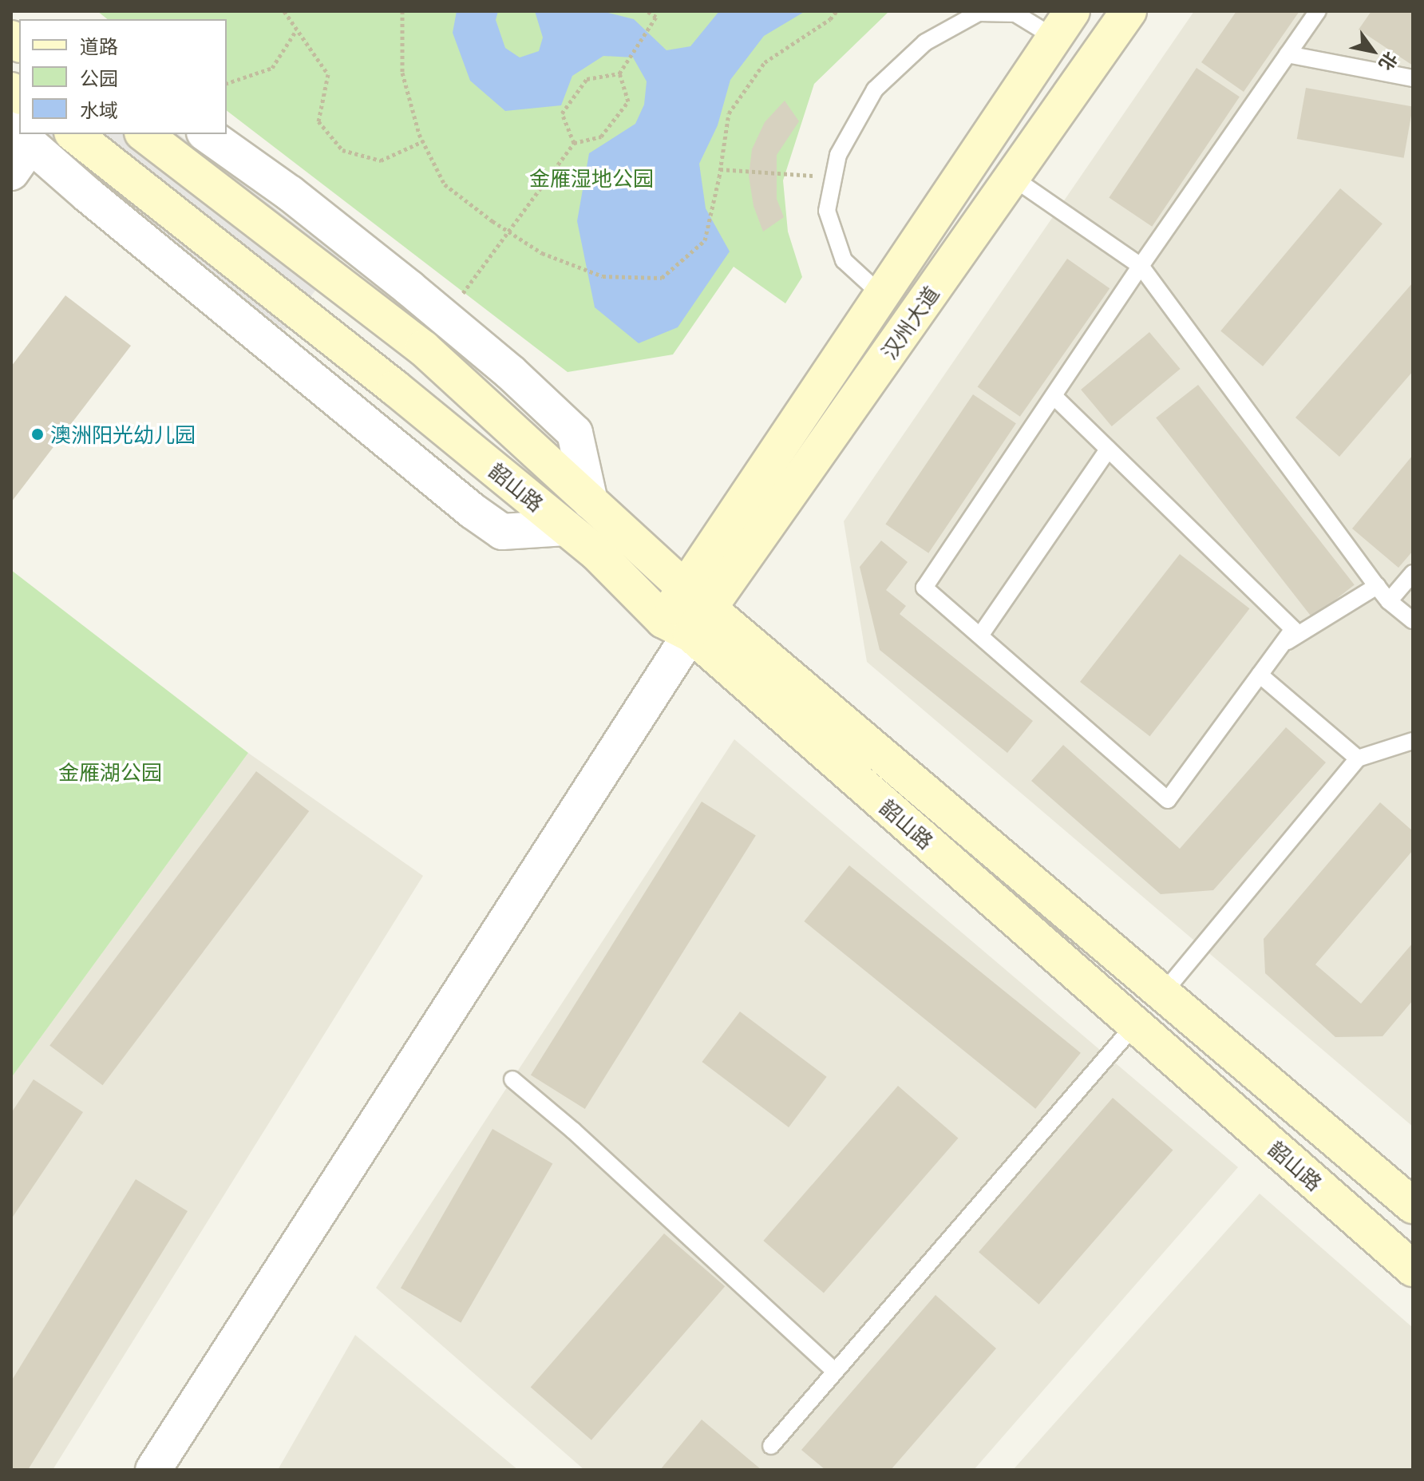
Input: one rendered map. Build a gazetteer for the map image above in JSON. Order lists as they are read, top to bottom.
{
  "streets": {
    "main road": ["汉州大道", "韶山路"]
  },
  "crossings": [
    ["汉州大道", "韶山路"]
  ],
  "parks": ["金雁湿地公园", "金雁湖公园"],
  "places": ["澳洲阳光幼儿园"],
  "legend": ["道路", "公园", "水域"],
  "north": "bottom right"
}
